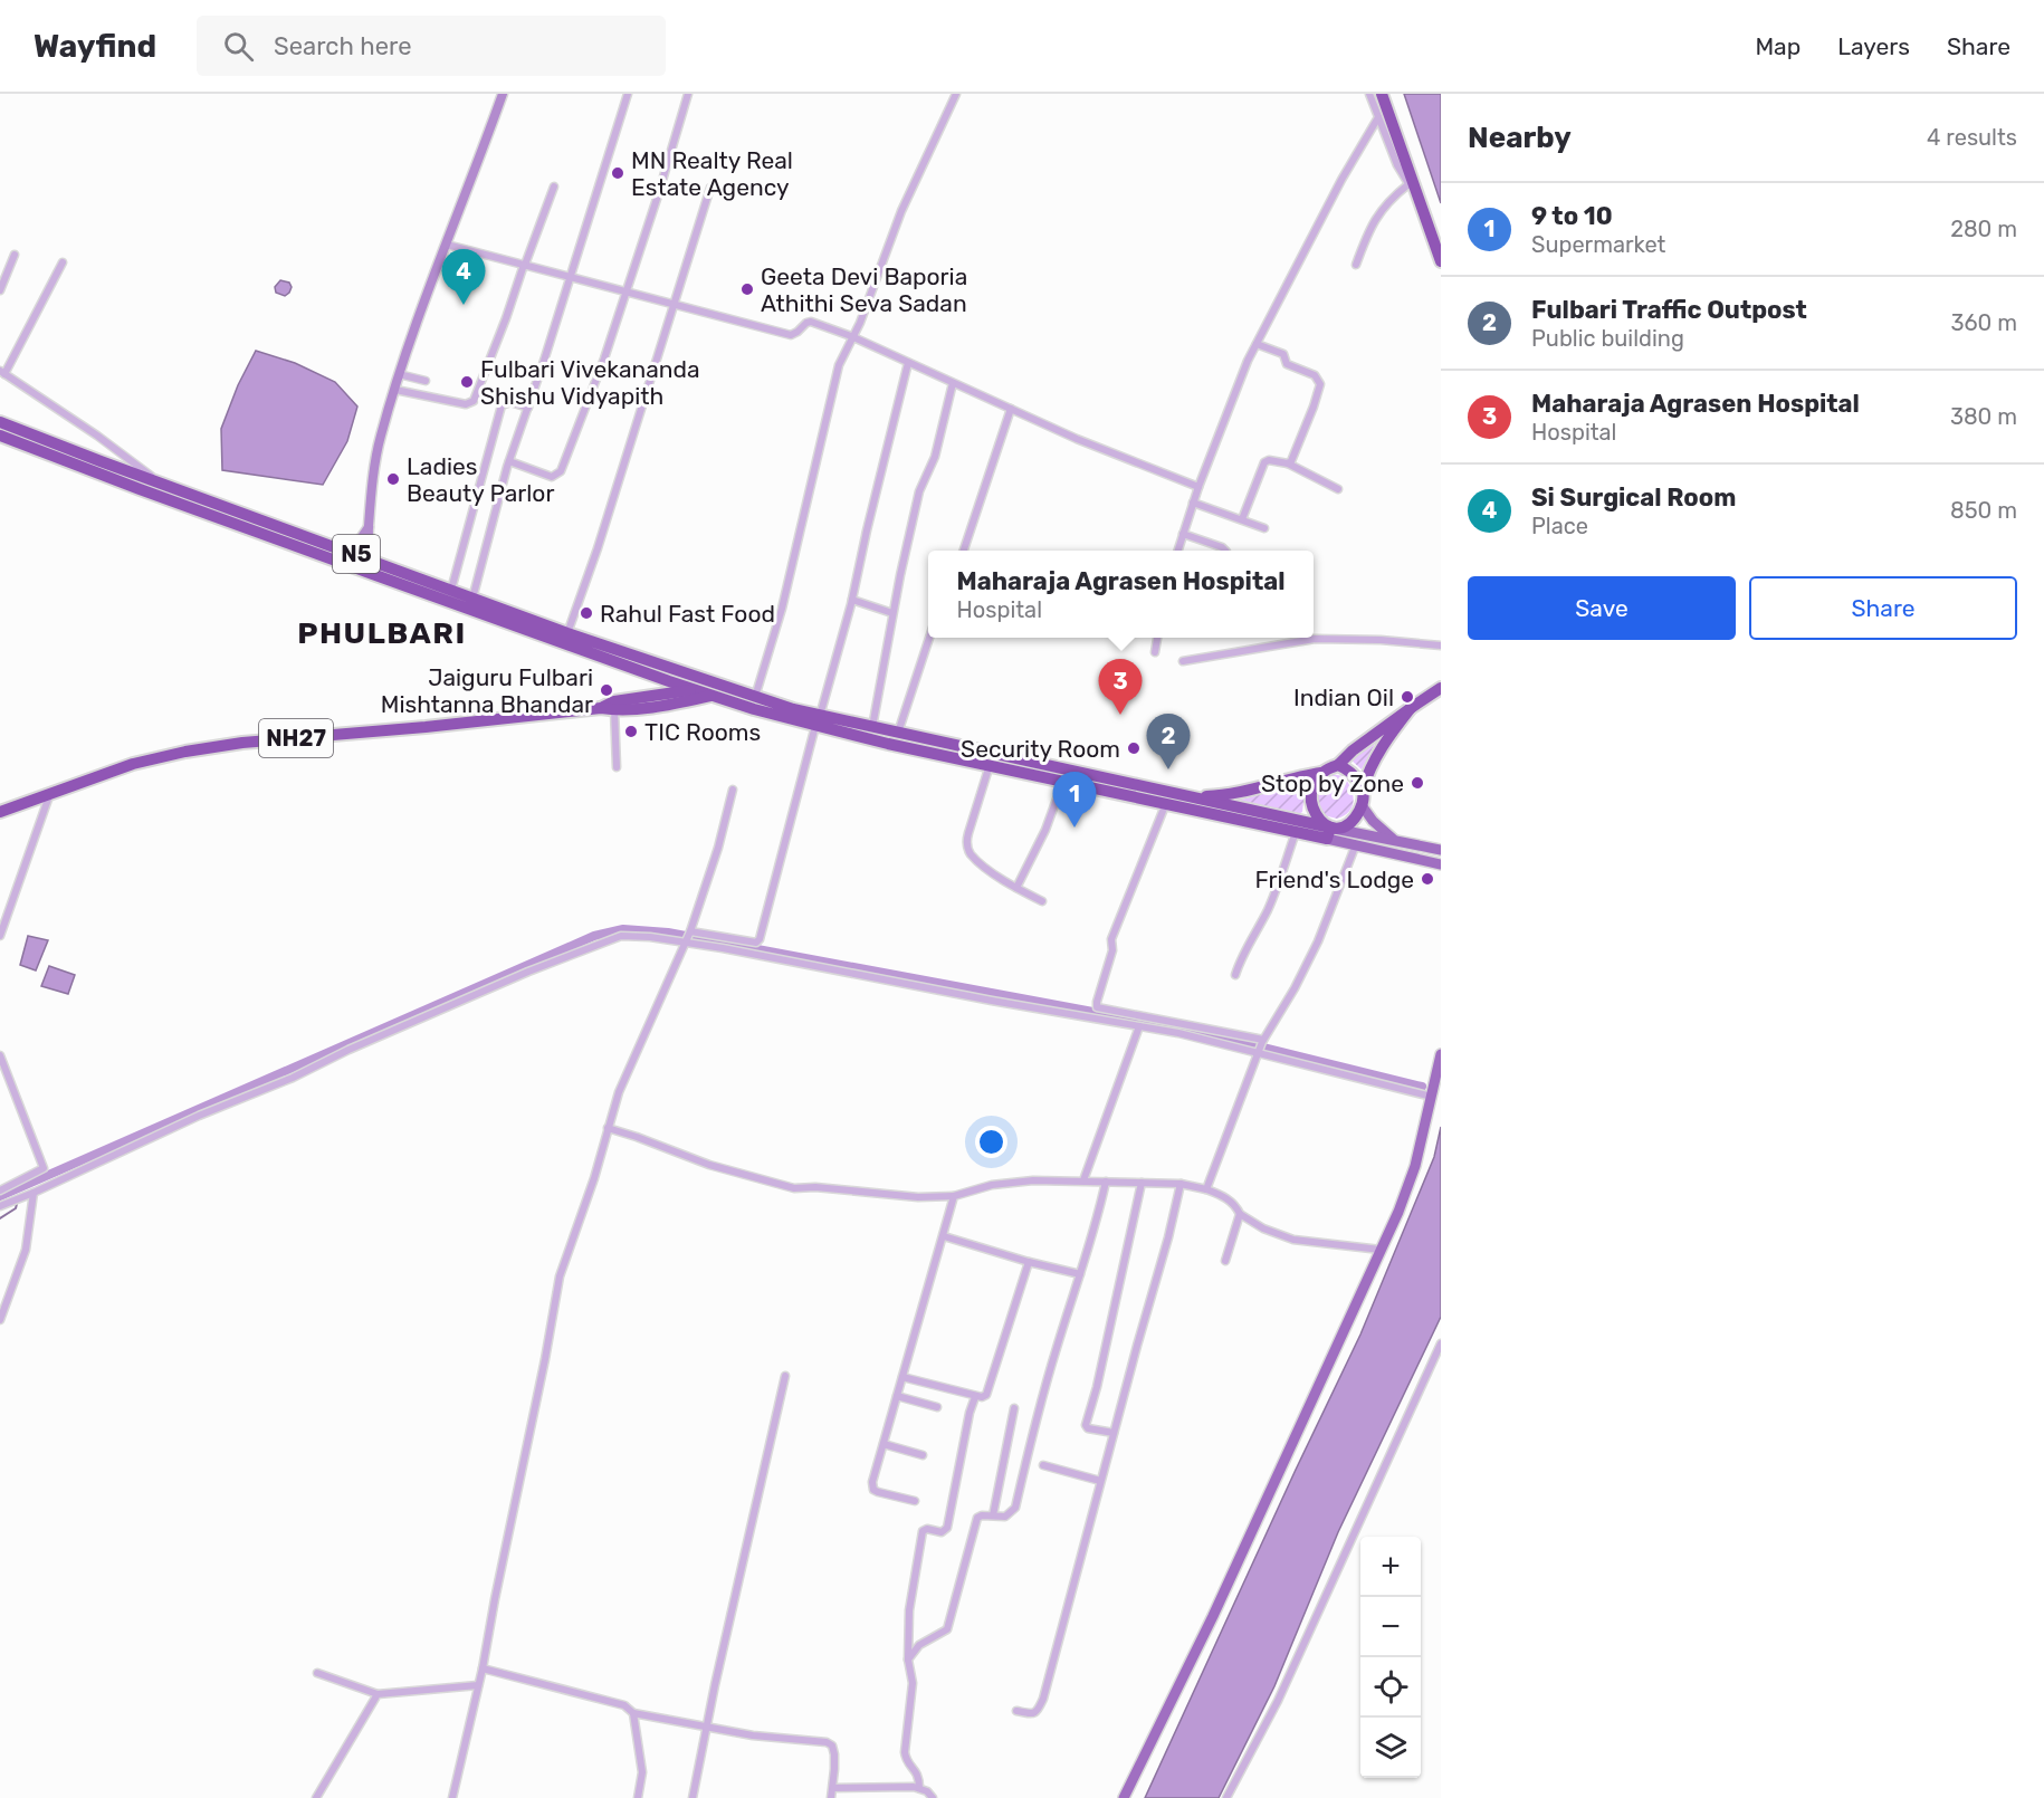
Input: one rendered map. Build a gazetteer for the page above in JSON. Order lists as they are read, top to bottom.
{
  "streets": {
    "highway": ["N5", "NH27"]
  },
  "crossings": [
    ["N5", "NH27"]
  ],
  "districts": ["PHULBARI"],
  "places": [
    "MN Realty Real Estate Agency",
    "Geeta Devi Baporia Athithi Seva Sadan",
    "Fulbari Vivekananda Shishu Vidyapith",
    "Ladies Beauty Parlor",
    "Rahul Fast Food",
    "Jaiguru Fulbari Mishtanna Bhandar",
    "Indian Oil",
    "TIC Rooms",
    "Security Room",
    "Stop by Zone",
    "Friend's Lodge"
  ],
  "page": {
    "header": "Wayfind",
    "search": "Search here",
    "nav": ["Map", "Layers", "Share"],
    "heading": ["Nearby", "4 results"],
    "list": [
      {
        "mark": "1",
        "name": "9 to 10",
        "note": "Supermarket",
        "value": "280 m"
      },
      {
        "mark": "2",
        "name": "Fulbari Traffic Outpost",
        "note": "Public building",
        "value": "360 m"
      },
      {
        "mark": "3",
        "name": "Maharaja Agrasen Hospital",
        "note": "Hospital",
        "value": "380 m"
      },
      {
        "mark": "4",
        "name": "Si Surgical Room",
        "note": "Place",
        "value": "850 m"
      }
    ],
    "pins": [
      "4",
      "3",
      "2",
      "1"
    ],
    "popup": ["Maharaja Agrasen Hospital", "Hospital"],
    "buttons": ["Save", "Share"],
    "map_buttons": ["+", "−"]
  }
}
